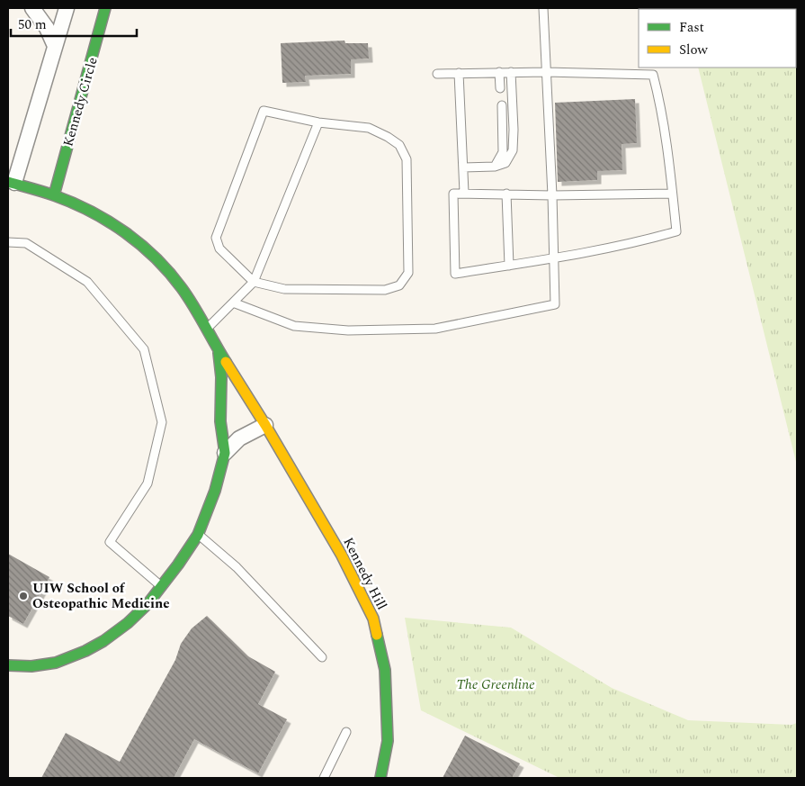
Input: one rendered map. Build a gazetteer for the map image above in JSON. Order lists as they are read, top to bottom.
{
  "streets": {
    "street": ["Kennedy Circle", "Kennedy Hill"]
  },
  "parks": ["The Greenline"],
  "places": ["UIW School of Osteopathic Medicine"],
  "legend": ["Fast", "Slow"],
  "scale_bar": "50 m"
}
